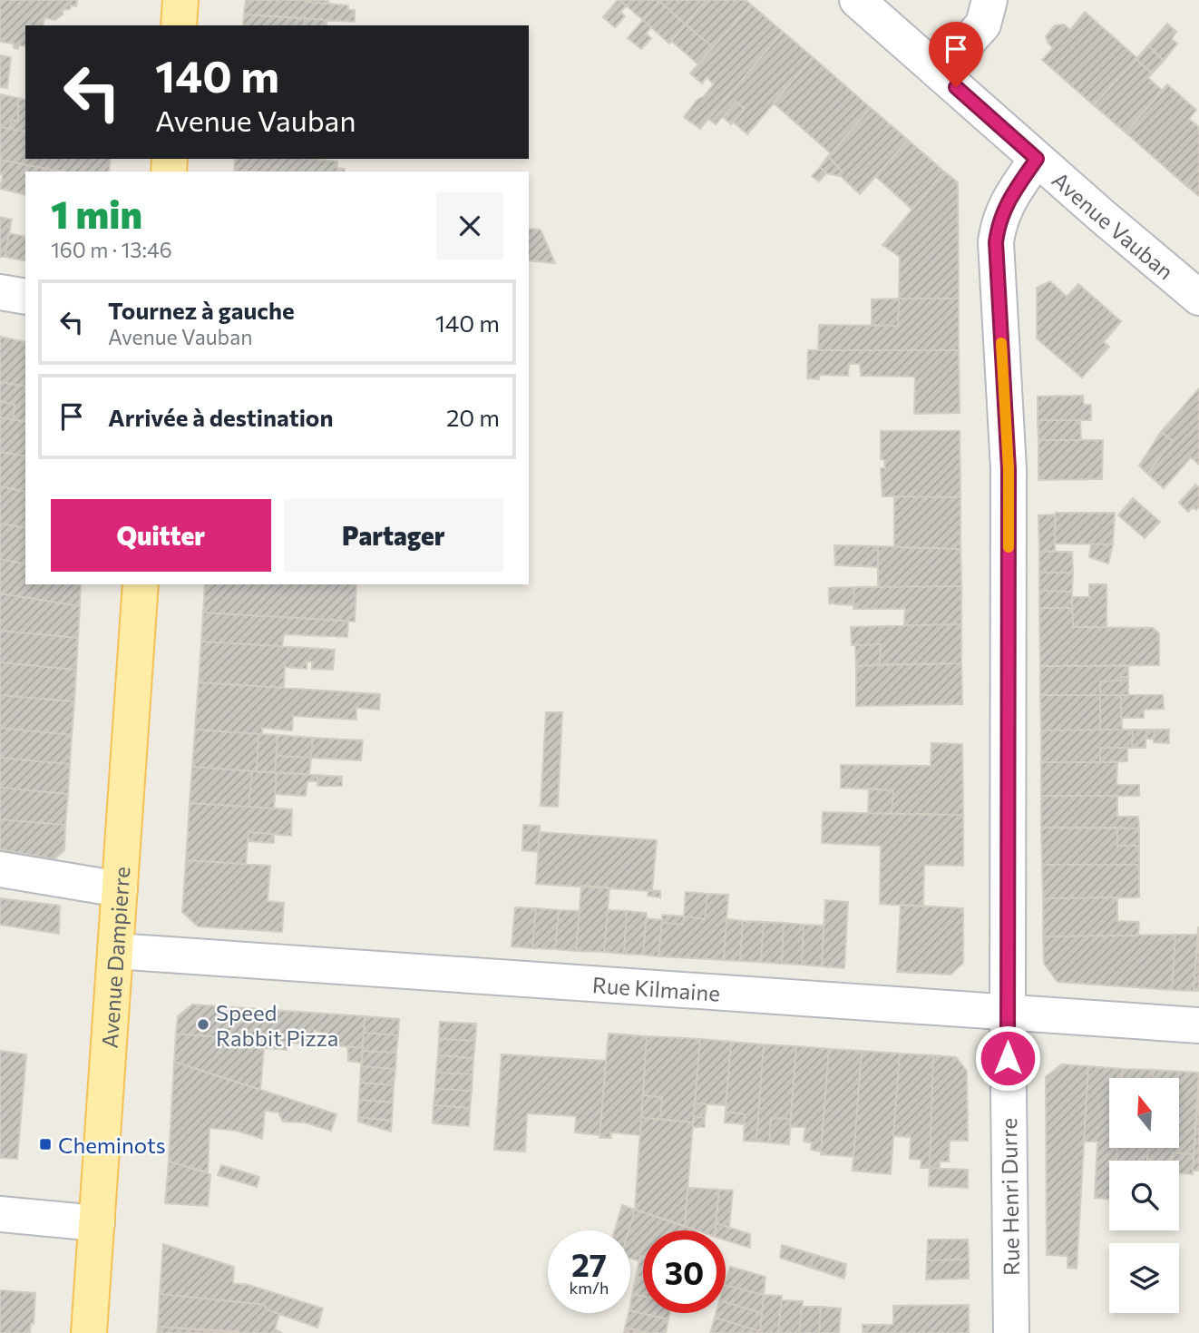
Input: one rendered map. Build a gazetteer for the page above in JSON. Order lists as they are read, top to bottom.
{
  "streets": {
    "main road": ["Avenue Dampierre"],
    "street": ["Avenue Vauban", "Rue Kilmaine", "Rue Henri Durre"]
  },
  "crossings": [
    ["Avenue Vauban", "Rue Henri Durre"],
    ["Avenue Dampierre", "Rue Kilmaine"],
    ["Rue Kilmaine", "Rue Henri Durre"]
  ],
  "places": {
    "other": ["Speed Rabbit Pizza"],
    "transit": ["Cheminots"]
  },
  "north": "top",
  "page": {
    "turn": ["140 m", "Avenue Vauban"],
    "heading": ["1 min", "160 m · 13:46"],
    "list": [
      {
        "name": "Tournez à gauche",
        "note": "Avenue Vauban",
        "value": "140 m"
      },
      {
        "name": "Arrivée à destination",
        "value": "20 m"
      }
    ],
    "buttons": ["Quitter", "Partager"],
    "speed": "27 km/h",
    "limit": "30"
  }
}
